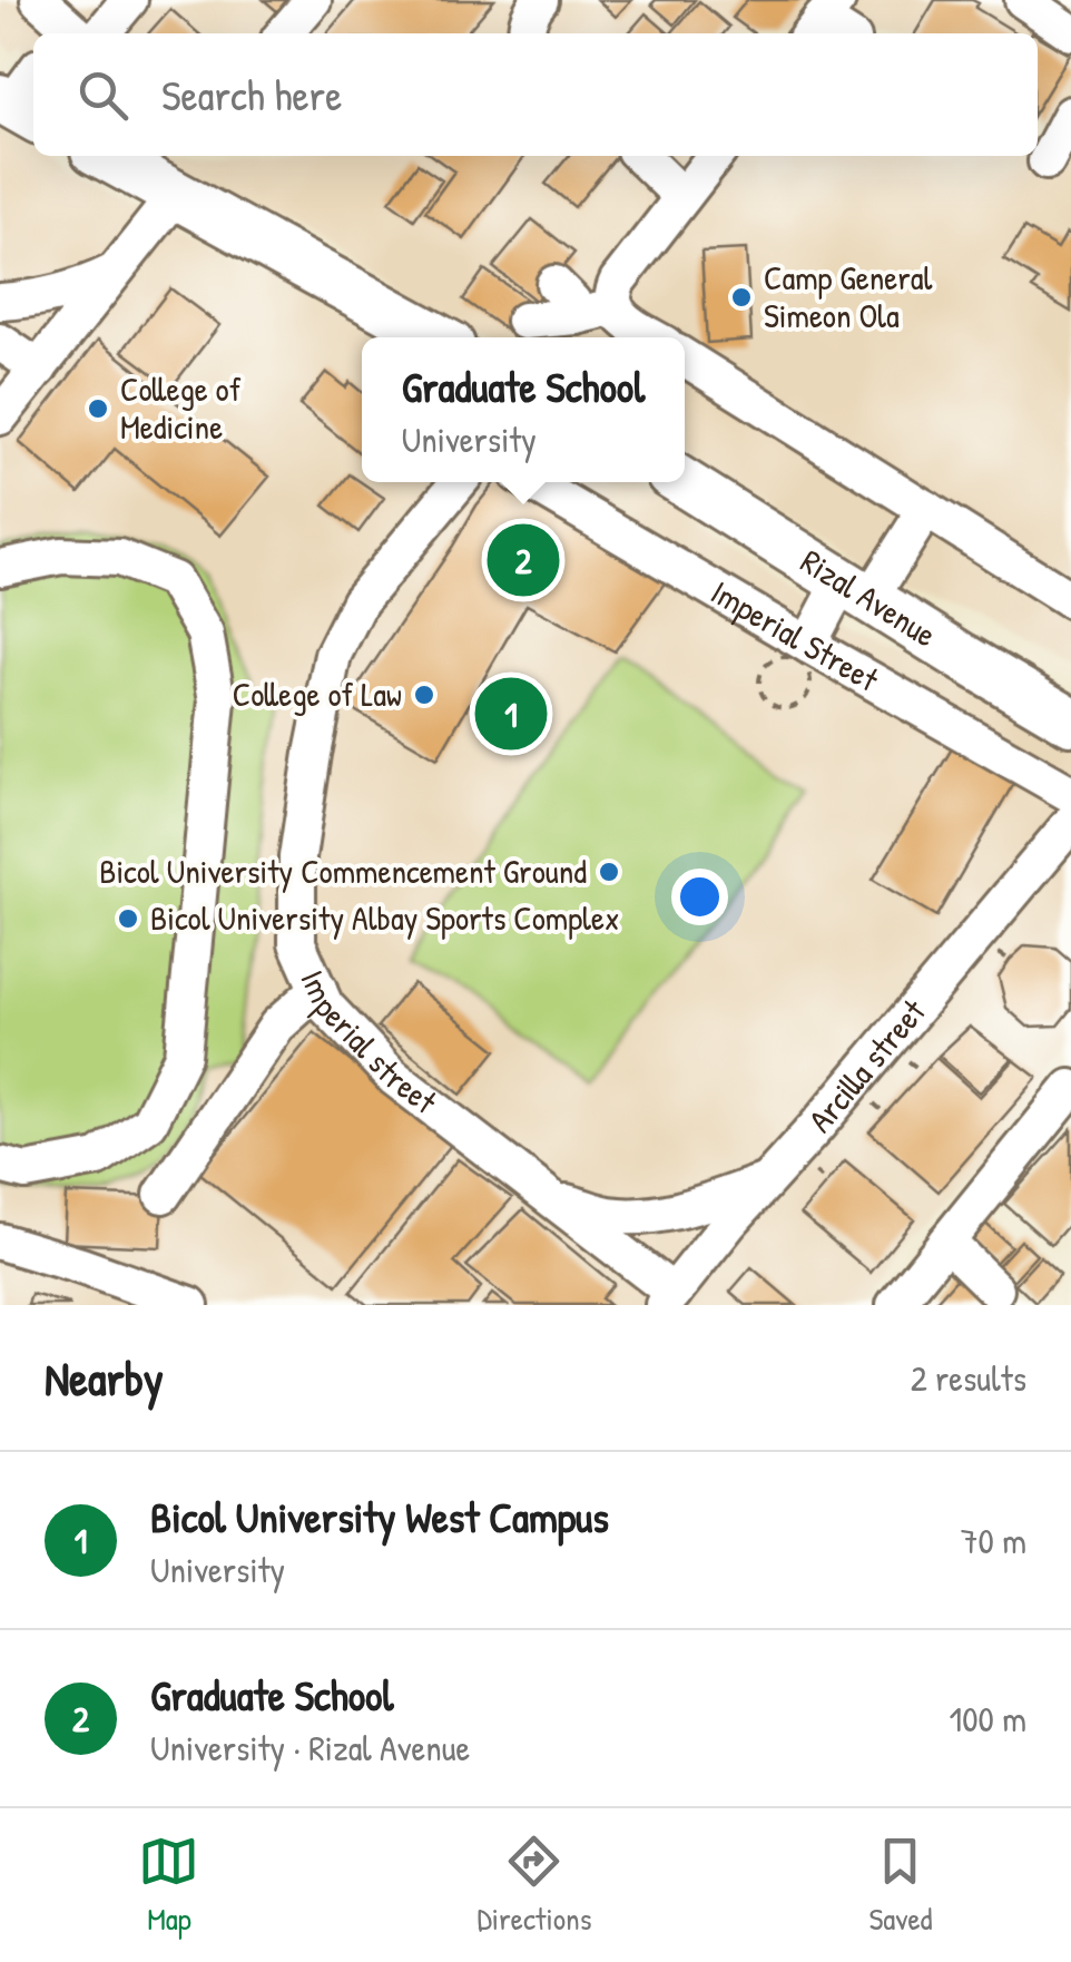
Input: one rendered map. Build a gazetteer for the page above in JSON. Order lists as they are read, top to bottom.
{
  "streets": {
    "main road": ["Rizal Avenue"],
    "street": ["Imperial Street", "Imperial street", "Arcilla street"]
  },
  "crossings": [
    ["Imperial street", "Arcilla street"]
  ],
  "places": [
    "Camp General Simeon Ola",
    "College of Medicine",
    "College of Law",
    "Bicol University Commencement Ground",
    "Bicol University Albay Sports Complex"
  ],
  "page": {
    "search": "Search here",
    "popup": ["Graduate School", "University"],
    "pins": ["2", "1"],
    "heading": ["Nearby", "2 results"],
    "list": [
      {
        "mark": "1",
        "name": "Bicol University West Campus",
        "note": "University",
        "value": "70 m"
      },
      {
        "mark": "2",
        "name": "Graduate School",
        "note": "University · Rizal Avenue",
        "value": "100 m"
      }
    ],
    "nav": ["Map", "Directions", "Saved"]
  }
}
